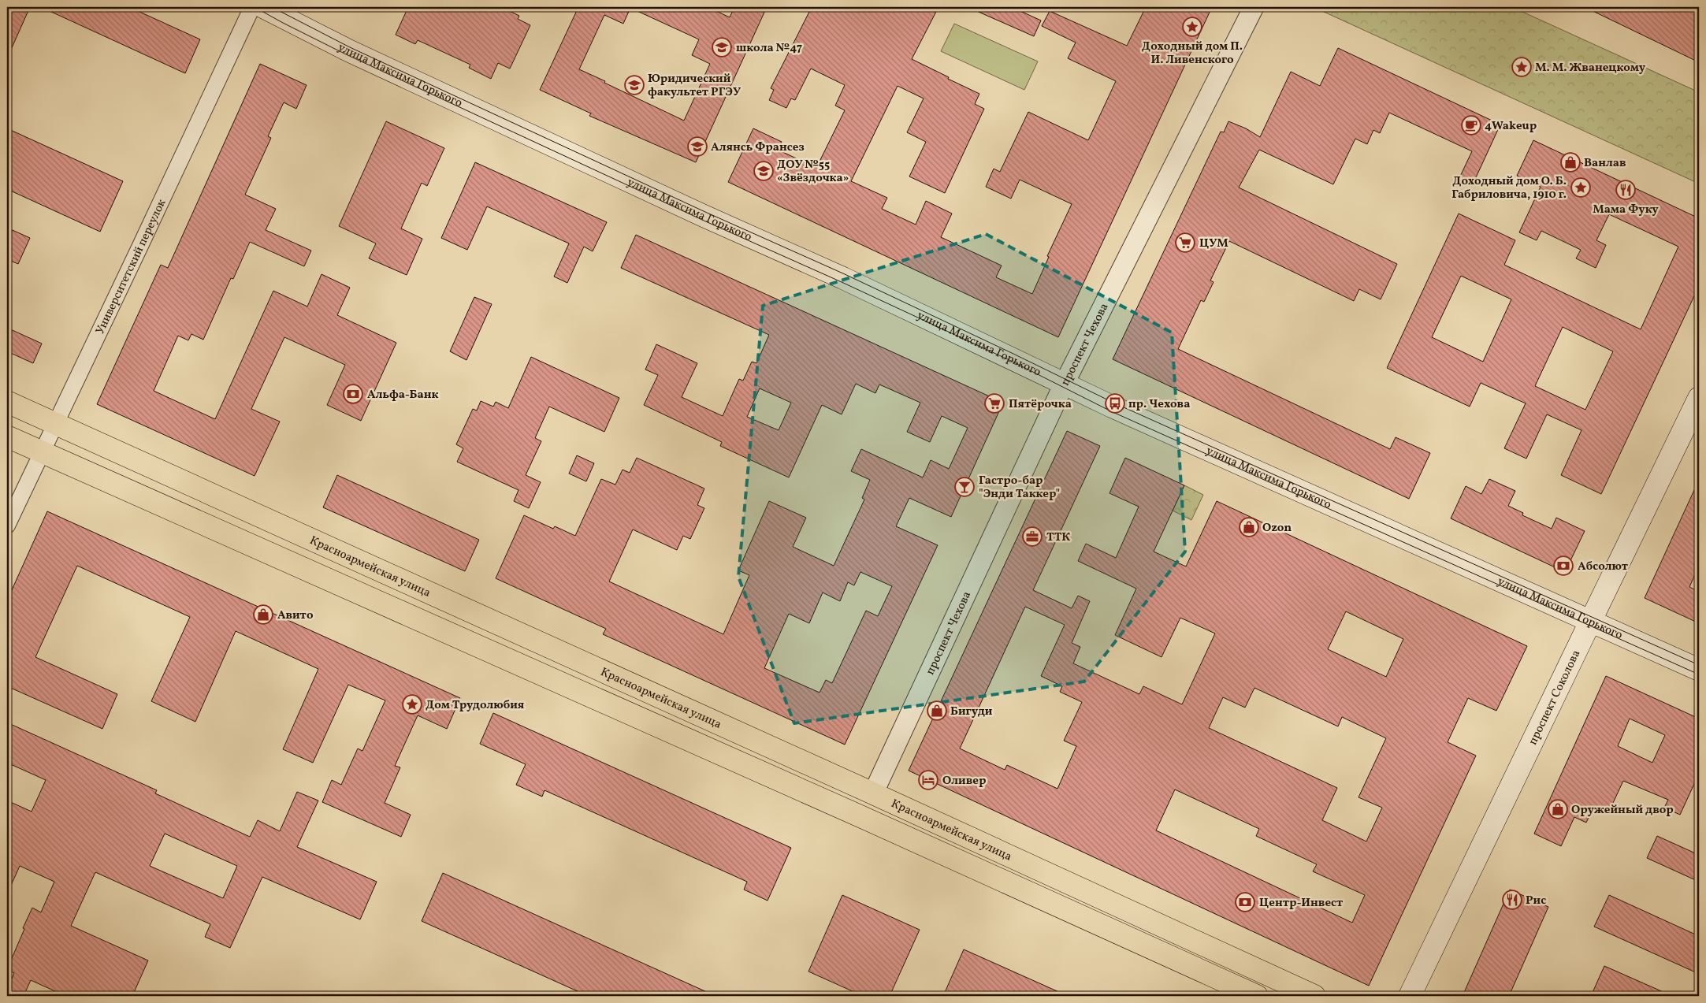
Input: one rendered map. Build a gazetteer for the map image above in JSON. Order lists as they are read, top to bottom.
{
  "streets": {
    "main road": ["улица Максима Горького", "Красноармейская улица", "проспект Соколова"],
    "street": ["Университетский переулок", "проспект Чехова"]
  },
  "crossings": [
    ["улица Максима Горького", "проспект Чехова"],
    ["улица Максима Горького", "проспект Соколова"],
    ["Университетский переулок", "Красноармейская улица"],
    ["проспект Чехова", "Красноармейская улица"]
  ],
  "places": {
    "place": [
      "Доходный дом П. И. Ливенского",
      "М. М. Жванецкому",
      "Доходный дом О. Б. Габриловича, 1910 г.",
      "Дом Трудолюбия"
    ],
    "school or university": [
      "школа №47",
      "Юридический факультет РГЭУ",
      "Алянсь Франсез",
      "ДОУ №55 «Звёздочка»"
    ],
    "cafe": ["4Wakeup"],
    "shop": [
      "Ванлав",
      "Ozon",
      "Авито",
      "Бигуди",
      "Оружейный двор"
    ],
    "restaurant": ["Мама Фуку", "Рис"],
    "supermarket": ["ЦУМ", "Пятёрочка"],
    "bank": ["Альфа-Банк", "Абсолют", "Центр-Инвест"],
    "bus stop": ["пр. Чехова"],
    "bar": ["Гастро-бар \"Энди Таккер\""],
    "office": ["ТТК"],
    "hotel": ["Оливер"]
  }
}
